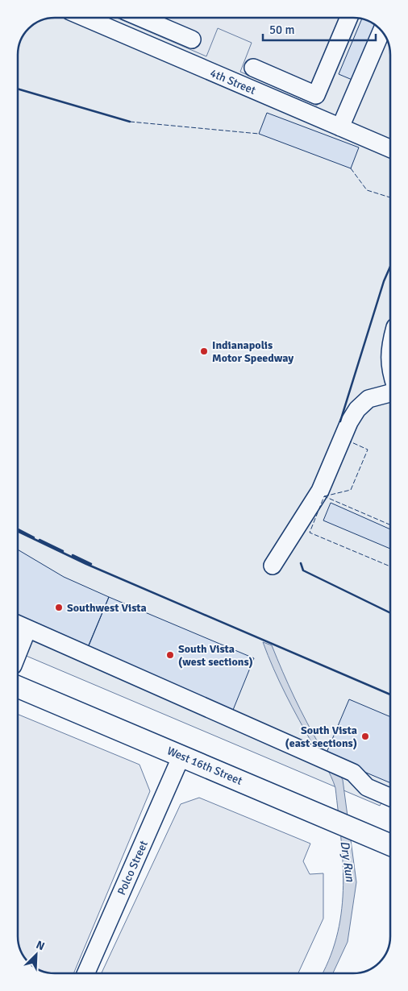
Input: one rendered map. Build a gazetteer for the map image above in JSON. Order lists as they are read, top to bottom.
{
  "streets": {
    "main road": ["West 16th Street"],
    "street": ["4th Street", "Polco Street"]
  },
  "crossings": [
    ["West 16th Street", "Polco Street"]
  ],
  "water": ["Dry Run"],
  "places": [
    "Indianapolis Motor Speedway",
    "Southwest Vista",
    "South Vista (west sections)",
    "South Vista (east sections)"
  ],
  "scale_bar": "50 m",
  "north": "top right"
}
